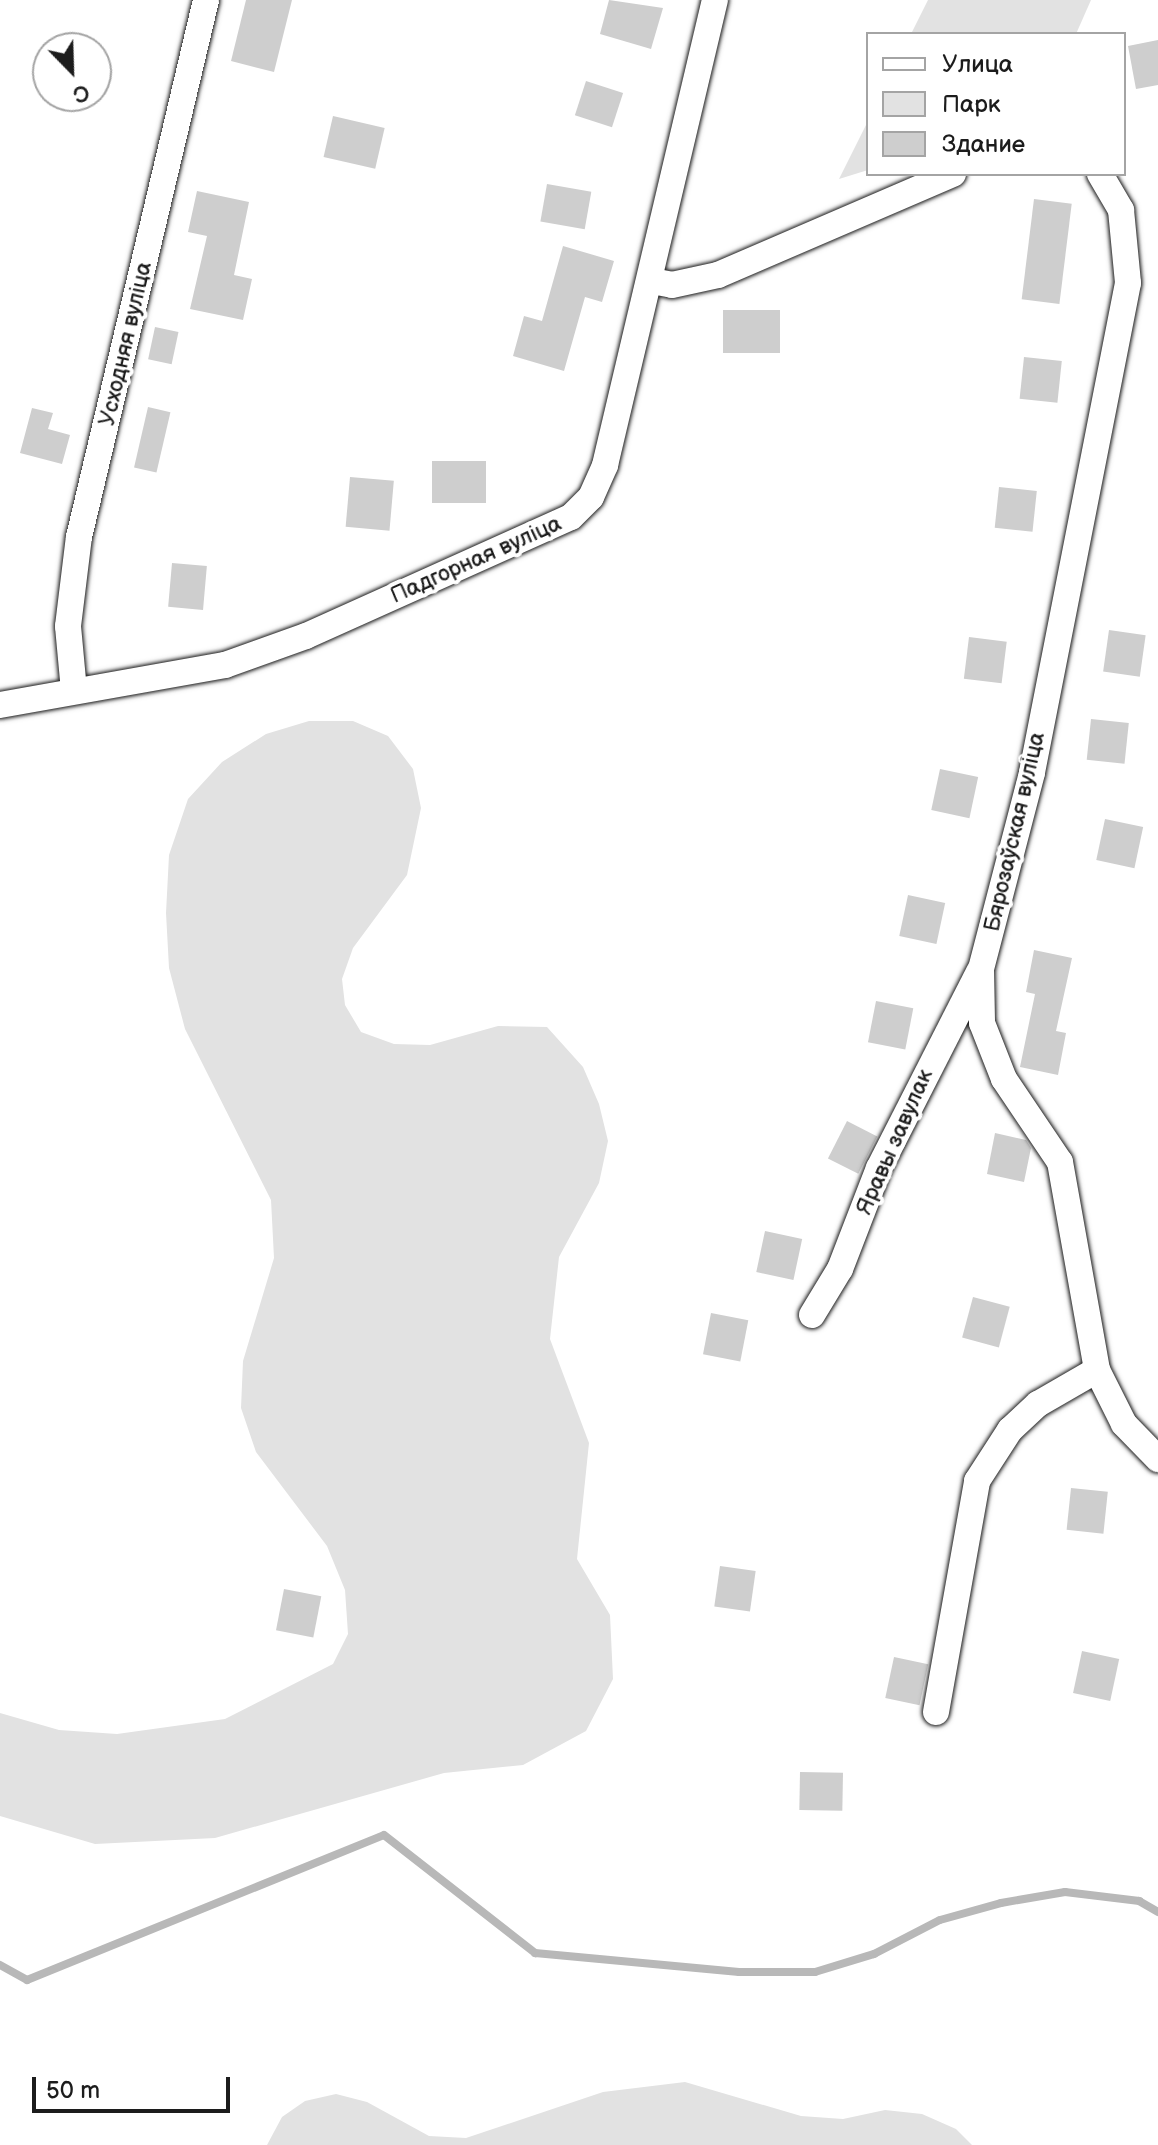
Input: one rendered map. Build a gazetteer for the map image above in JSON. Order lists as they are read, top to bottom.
{
  "streets": {
    "street": [
      "Усходняя вуліца",
      "Падгорная вуліца",
      "Бярозаўская вуліца",
      "Яравы завулак"
    ]
  },
  "crossings": [
    ["Усходняя вуліца", "Падгорная вуліца"],
    ["Бярозаўская вуліца", "Яравы завулак"]
  ],
  "legend": ["Улица", "Парк", "Здание"],
  "scale_bar": "50 m",
  "north": "bottom right"
}
